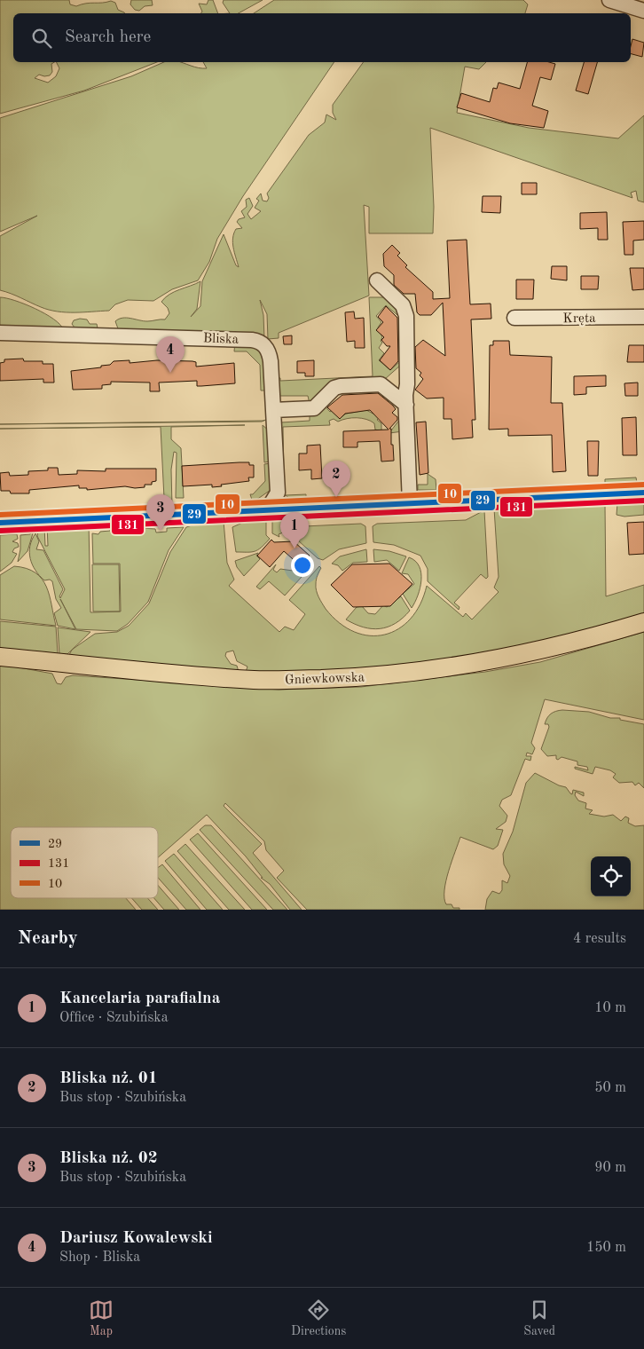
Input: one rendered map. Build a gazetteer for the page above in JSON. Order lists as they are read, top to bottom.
{
  "streets": {
    "main road": ["Gniewkowska"],
    "street": ["Kręta", "Bliska"]
  },
  "lines": ["transit line 10", "transit line 29", "transit line 131"],
  "legend": ["29", "131", "10"],
  "page": {
    "search": "Search here",
    "pins": [
      "4",
      "2",
      "3",
      "1"
    ],
    "heading": ["Nearby", "4 results"],
    "list": [
      {
        "mark": "1",
        "name": "Kancelaria parafialna",
        "note": "Office · Szubińska",
        "value": "10 m"
      },
      {
        "mark": "2",
        "name": "Bliska nż. 01",
        "note": "Bus stop · Szubińska",
        "value": "50 m"
      },
      {
        "mark": "3",
        "name": "Bliska nż. 02",
        "note": "Bus stop · Szubińska",
        "value": "90 m"
      },
      {
        "mark": "4",
        "name": "Dariusz Kowalewski",
        "note": "Shop · Bliska",
        "value": "150 m"
      }
    ],
    "nav": ["Map", "Directions", "Saved"]
  }
}
